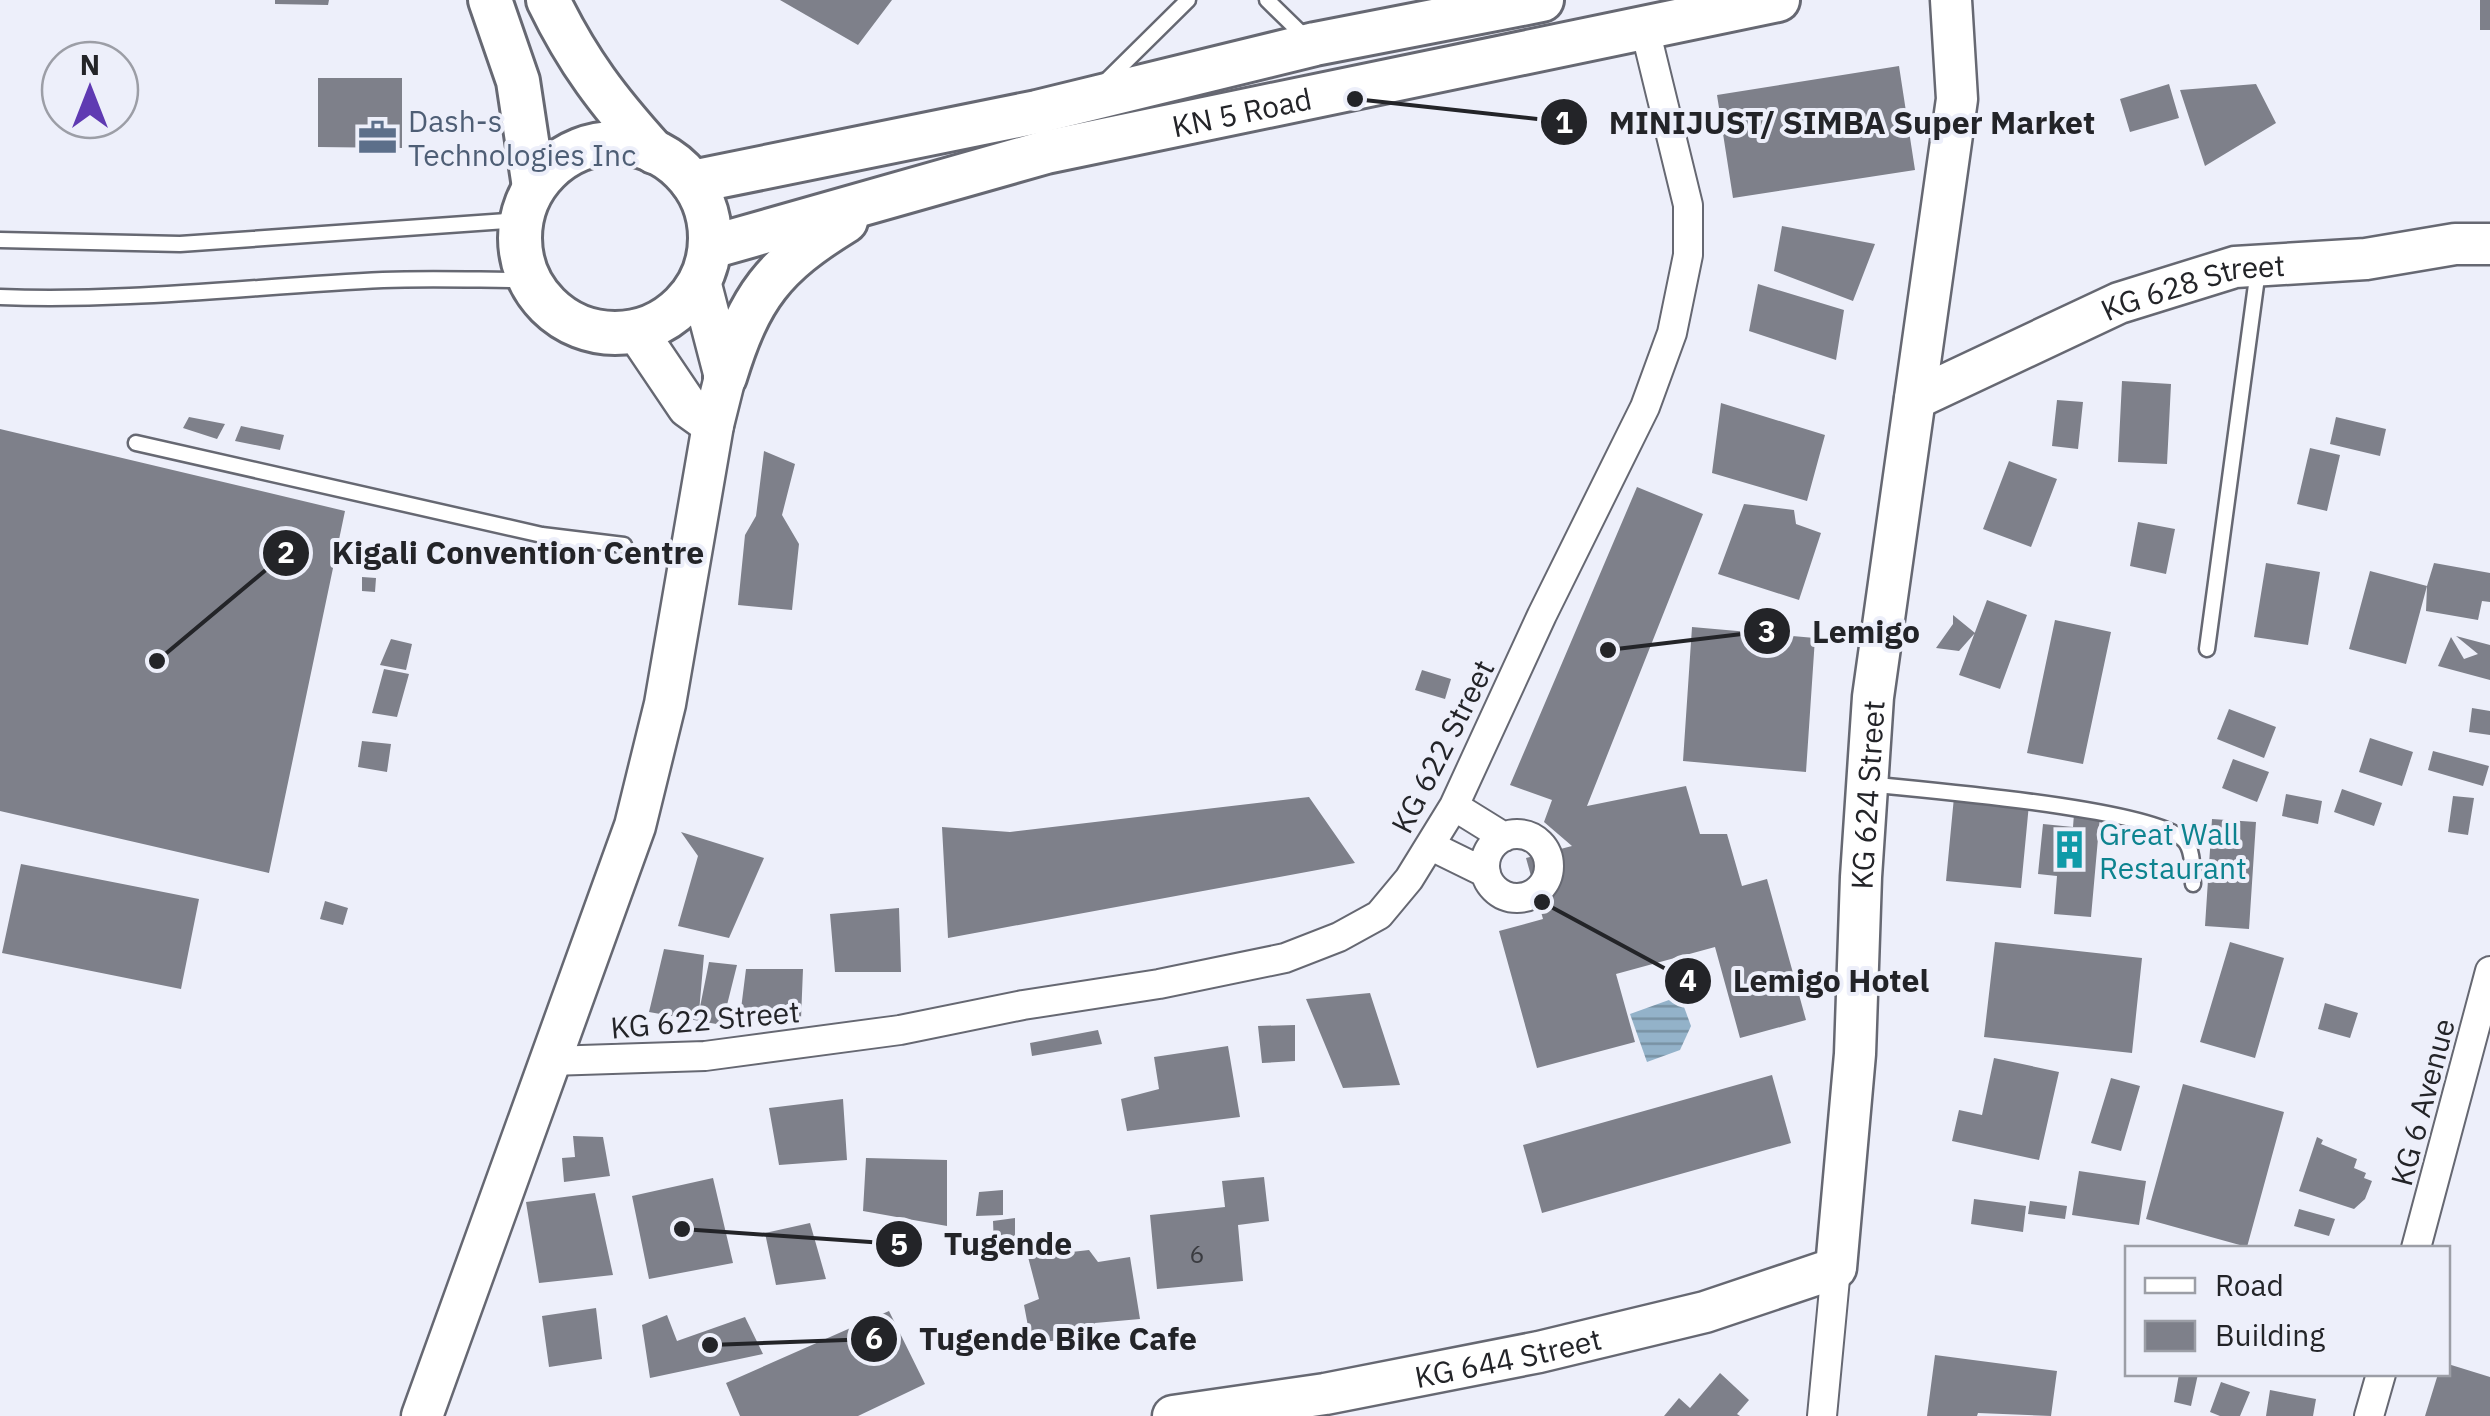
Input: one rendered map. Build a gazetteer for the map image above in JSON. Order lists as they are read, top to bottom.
{
  "streets": {
    "main road": [
      "KN 5 Road",
      "KG 628 Street",
      "KG 624 Street",
      "KG 644 Street"
    ],
    "street": ["KG 622 Street", "KG 6 Avenue"]
  },
  "crossings": [
    ["KN 5 Road", "KG 622 Street"],
    ["KG 628 Street", "KG 624 Street"],
    ["KG 624 Street", "KG 644 Street"]
  ],
  "places": {
    "other": [
      "MINIJUST/ SIMBA Super Market",
      "Lemigo",
      "Kigali Convention Centre",
      "Lemigo Hotel",
      "Tugende",
      "Tugende Bike Cafe"
    ],
    "office": ["Dash-s Technologies Inc"],
    "building": ["Great Wall Restaurant"]
  },
  "house_numbers": ["6"],
  "legend": ["Road", "Building"],
  "north": "top"
}
